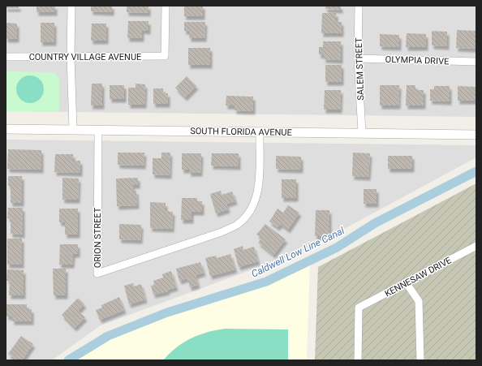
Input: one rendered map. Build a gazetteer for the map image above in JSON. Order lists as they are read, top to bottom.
{
  "streets": {
    "street": [
      "COUNTRY VILLAGE AVENUE",
      "OLYMPIA DRIVE",
      "SALEM STREET",
      "SOUTH FLORIDA AVENUE",
      "ORION STREET",
      "KENNESAW DRIVE"
    ]
  },
  "crossings": [
    ["OLYMPIA DRIVE", "SALEM STREET"],
    ["SALEM STREET", "SOUTH FLORIDA AVENUE"],
    ["SOUTH FLORIDA AVENUE", "ORION STREET"]
  ],
  "water": ["Caldwell Low Line Canal"]
}
